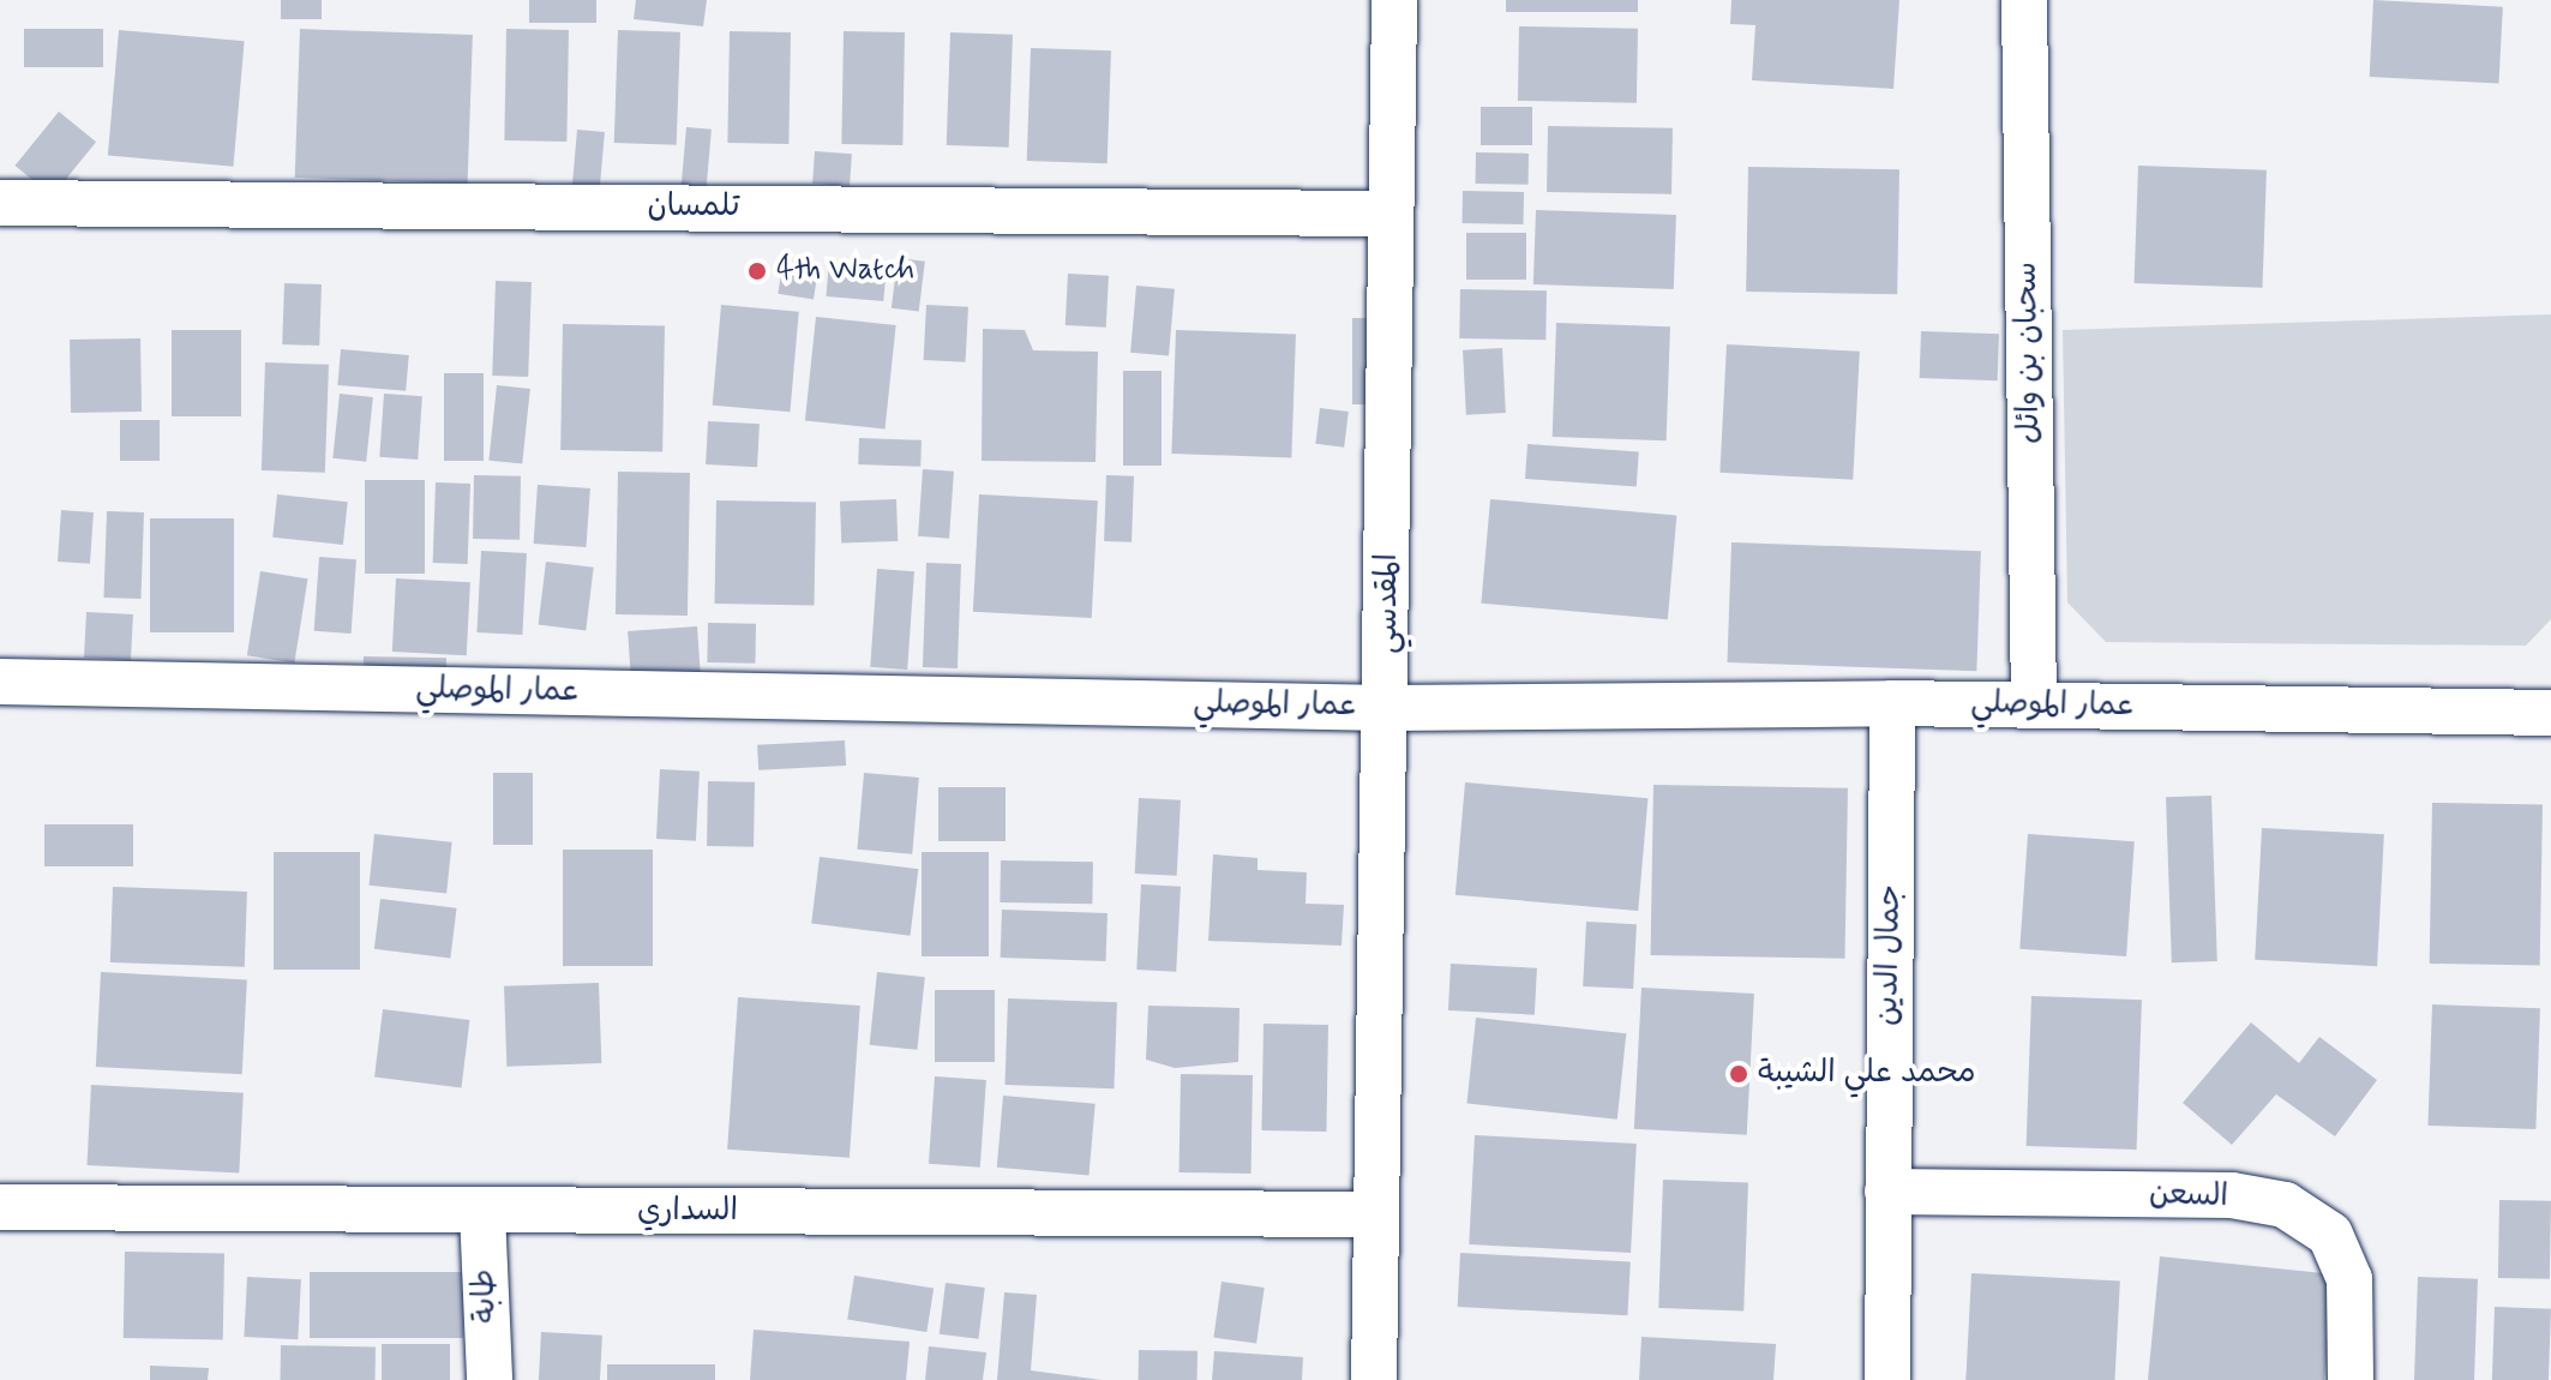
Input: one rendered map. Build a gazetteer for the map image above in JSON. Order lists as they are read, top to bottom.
{
  "streets": {
    "street": [
      "تلمسان",
      "سحبان بن وائل",
      "المقدسي",
      "عمار الموصلي",
      "جمال الدين",
      "السعن",
      "السداري",
      "طابة"
    ]
  },
  "crossings": [
    ["تلمسان", "المقدسي"],
    ["سحبان بن وائل", "عمار الموصلي"],
    ["المقدسي", "عمار الموصلي"],
    ["المقدسي", "السداري"],
    ["عمار الموصلي", "جمال الدين"],
    ["جمال الدين", "السعن"],
    ["السداري", "طابة"]
  ],
  "places": ["4th Watch", "محمد علي الشيبة"]
}
